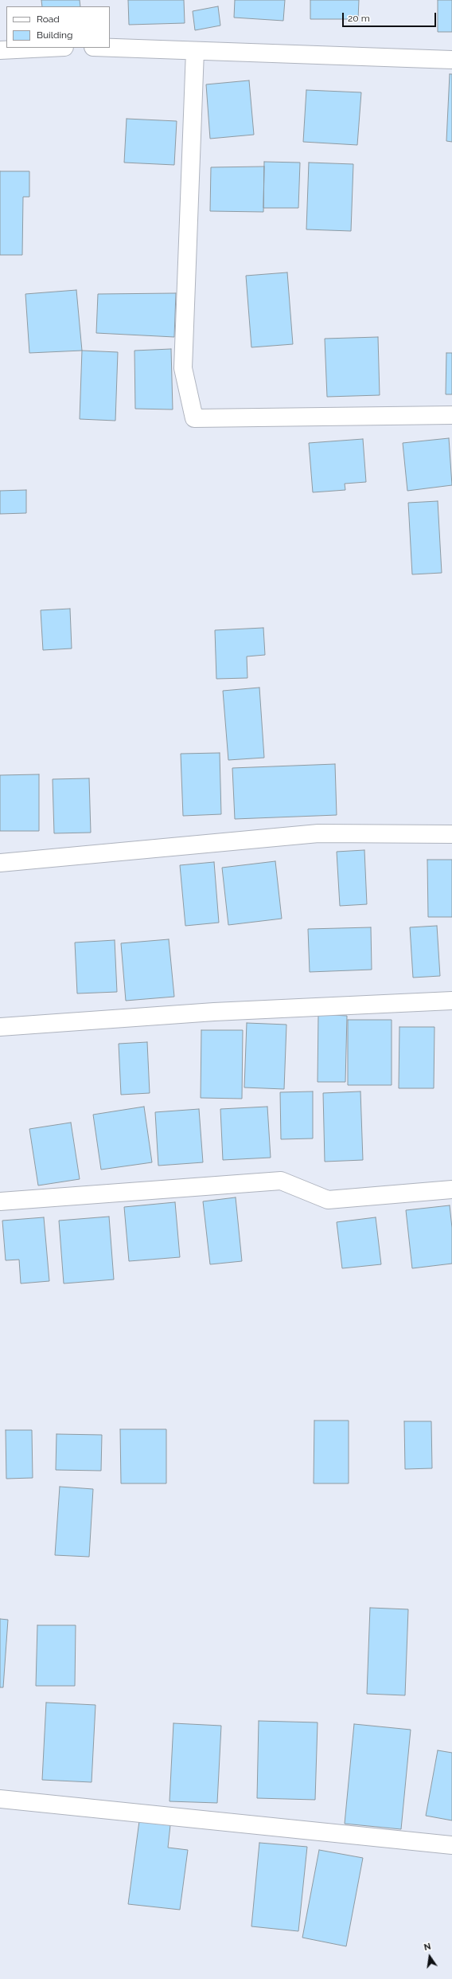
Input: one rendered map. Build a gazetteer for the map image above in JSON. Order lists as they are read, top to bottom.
{
  "legend": ["Road", "Building"],
  "scale_bar": "20 m",
  "north": "top"
}
